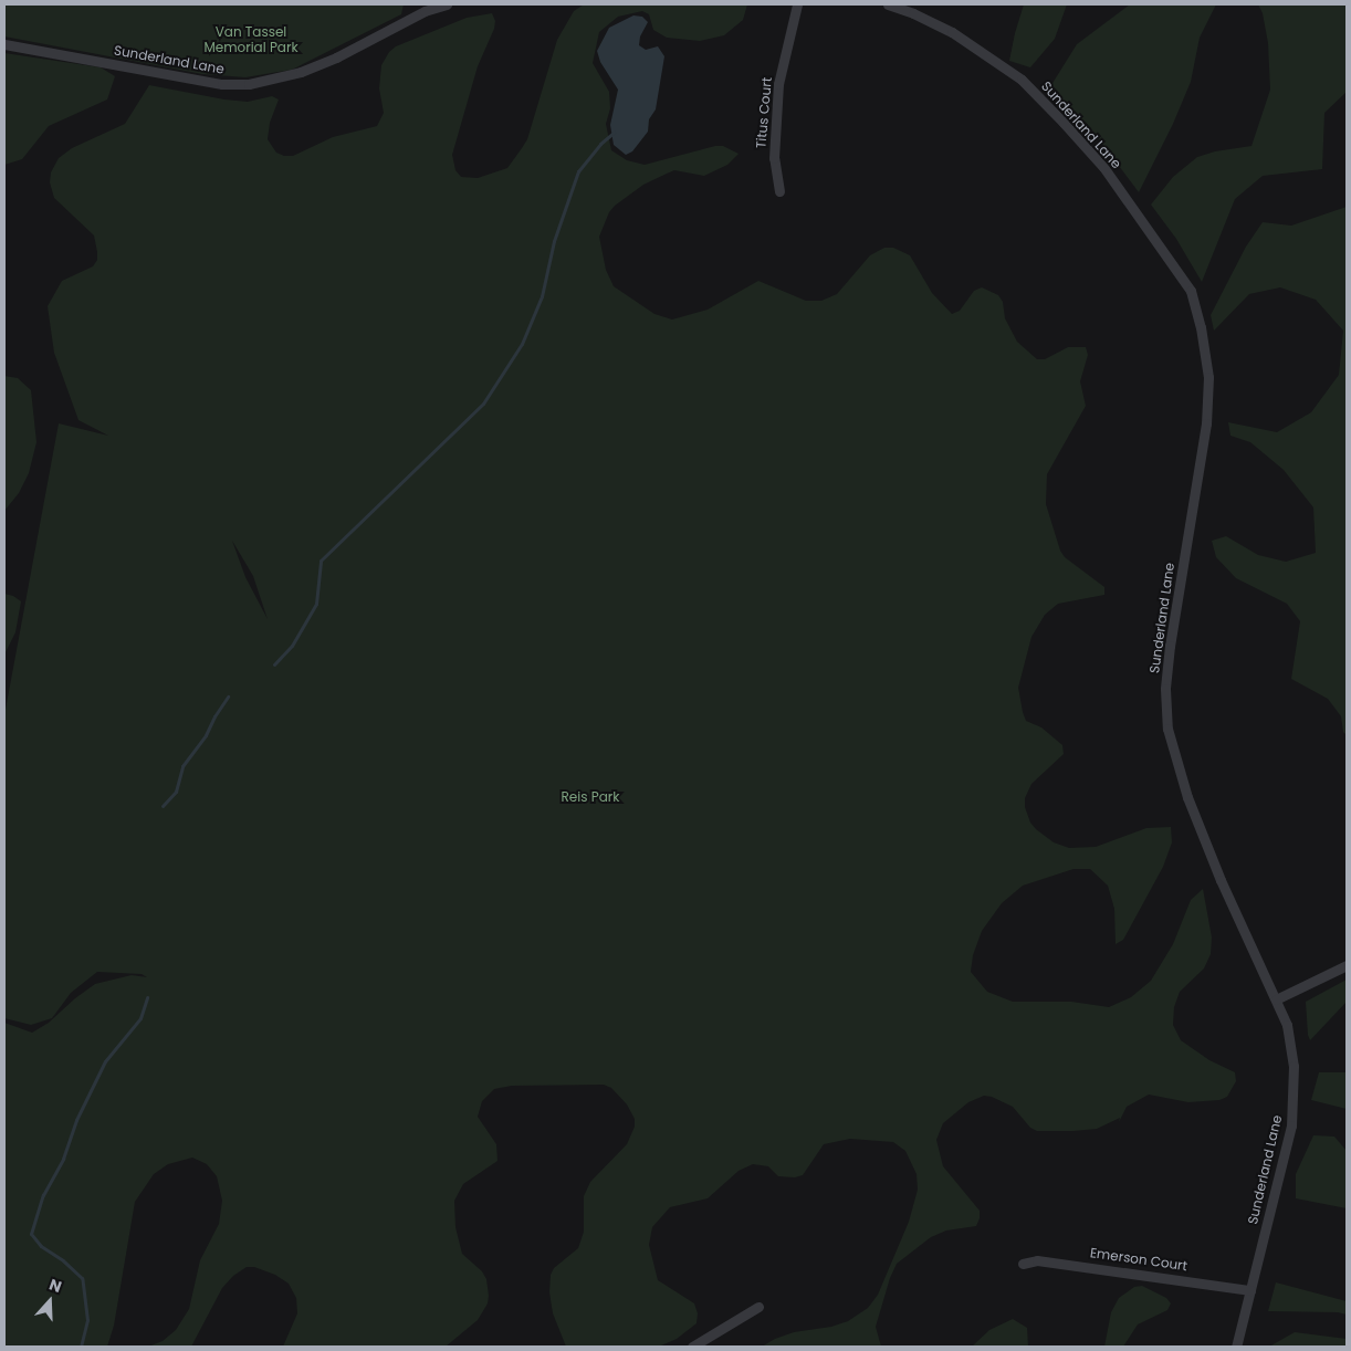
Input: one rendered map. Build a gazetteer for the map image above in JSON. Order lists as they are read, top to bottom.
{
  "streets": {
    "street": ["Sunderland Lane", "Titus Court", "Emerson Court"]
  },
  "crossings": [
    ["Sunderland Lane", "Emerson Court"]
  ],
  "parks": ["Van Tassel Memorial Park", "Reis Park"],
  "north": "top"
}
